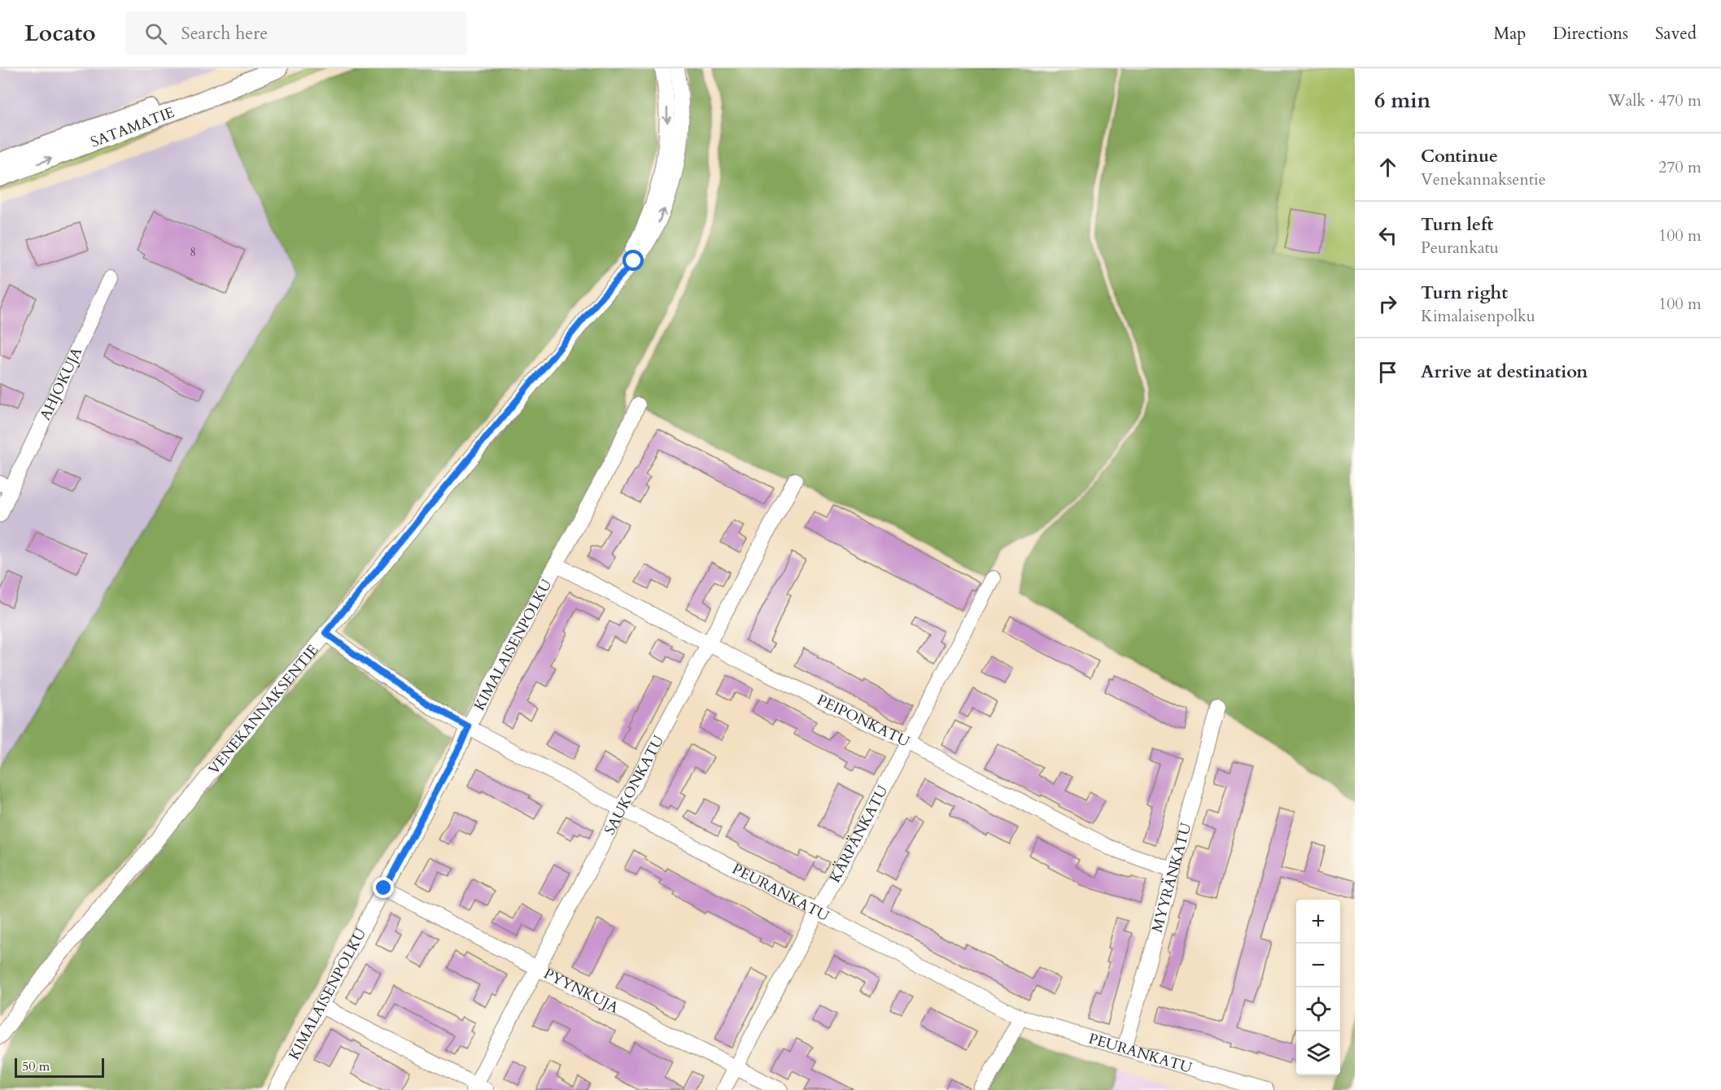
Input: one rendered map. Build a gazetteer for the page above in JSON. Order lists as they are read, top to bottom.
{
  "streets": {
    "main road": ["SATAMATIE"],
    "street": [
      "AHJOKUJA",
      "KIMALAISENPOLKU",
      "VENEKANNAKSENTIE",
      "PEIPONKATU",
      "SAUKONKATU",
      "KÄRPÄNKATU",
      "MYYRÄNKATU",
      "PEURANKATU",
      "PYYNKUJA"
    ]
  },
  "crossings": [
    ["KIMALAISENPOLKU", "PEIPONKATU"],
    ["KIMALAISENPOLKU", "PEURANKATU"],
    ["KIMALAISENPOLKU", "PYYNKUJA"],
    ["VENEKANNAKSENTIE", "PEURANKATU"],
    ["PEIPONKATU", "SAUKONKATU"],
    ["PEIPONKATU", "KÄRPÄNKATU"],
    ["PEIPONKATU", "MYYRÄNKATU"],
    ["SAUKONKATU", "PEURANKATU"],
    ["SAUKONKATU", "PYYNKUJA"],
    ["KÄRPÄNKATU", "PEURANKATU"],
    ["KÄRPÄNKATU", "PYYNKUJA"],
    ["MYYRÄNKATU", "PEURANKATU"]
  ],
  "house_numbers": ["8"],
  "scale_bar": "50 m",
  "page": {
    "header": "Locato",
    "search": "Search here",
    "nav": ["Map", "Directions", "Saved"],
    "heading": ["6 min", "Walk · 470 m"],
    "list": [
      ["Continue", "Venekannaksentie", "270 m"],
      ["Turn left", "Peurankatu", "100 m"],
      ["Turn right", "Kimalaisenpolku", "100 m"],
      "Arrive at destination"
    ],
    "map_buttons": ["+", "−"],
    "scale": "50 m"
  }
}
